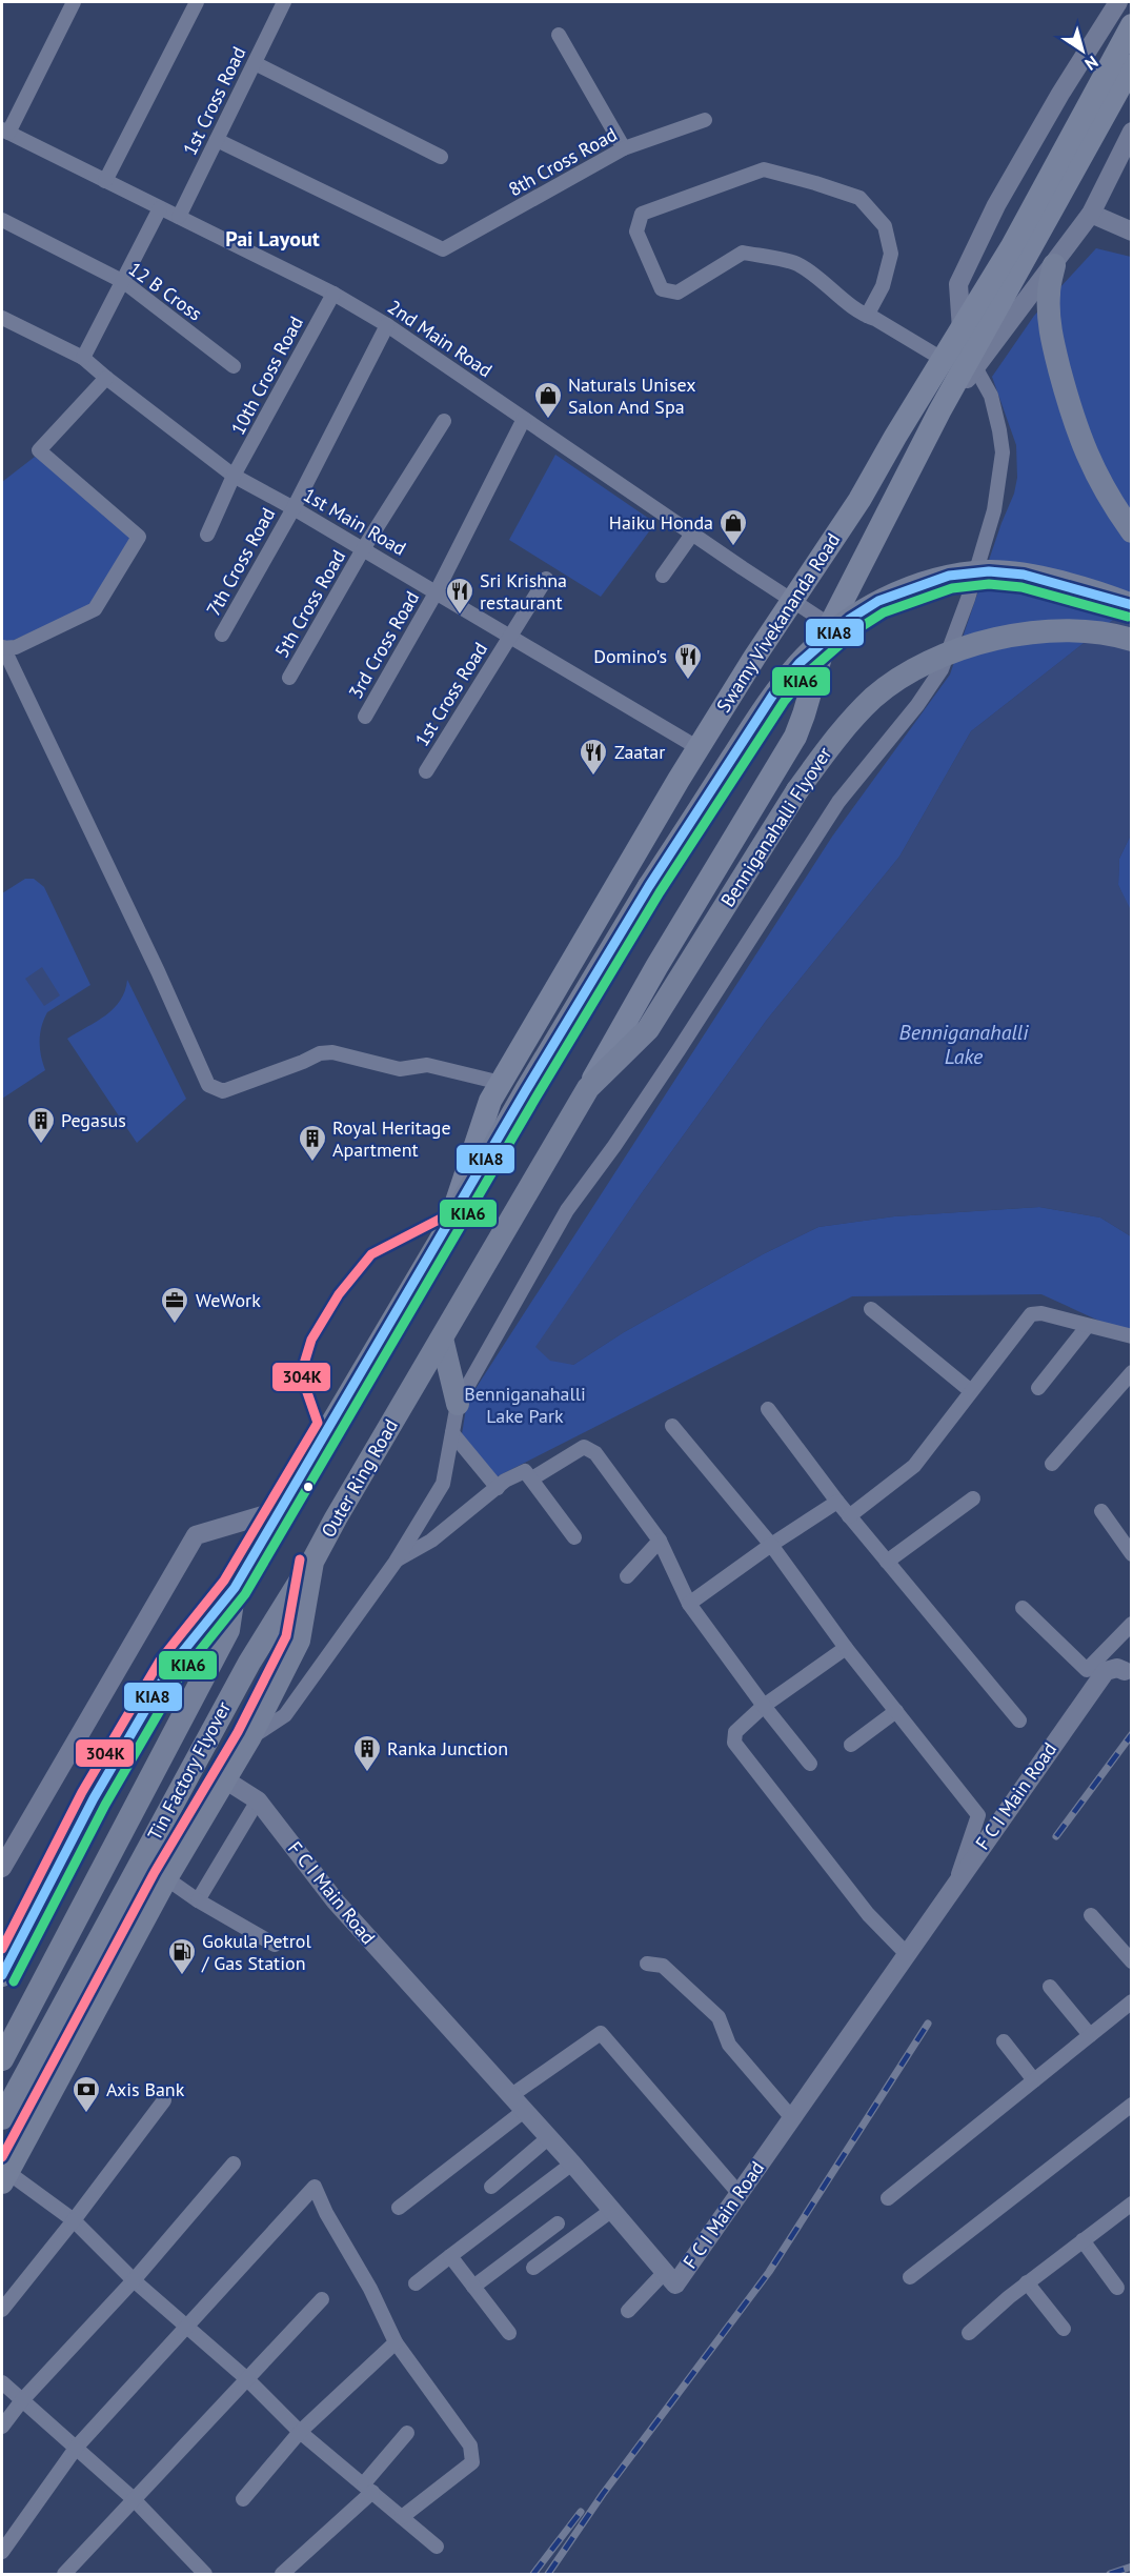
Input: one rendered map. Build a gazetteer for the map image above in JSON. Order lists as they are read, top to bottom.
{
  "streets": {
    "highway": ["Benniganahalli Flyover", "Outer Ring Road", "Tin Factory Flyover"],
    "main road": ["Swamy Vivekananda Road"],
    "street": [
      "1st Cross Road",
      "8th Cross Road",
      "12 B Cross",
      "2nd Main Road",
      "10th Cross Road",
      "1st Main Road",
      "7th Cross Road",
      "5th Cross Road",
      "3rd Cross Road",
      "F C I Main Road"
    ]
  },
  "crossings": [
    ["1st Cross Road", "8th Cross Road"],
    ["1st Cross Road", "2nd Main Road"],
    ["1st Cross Road", "1st Main Road"],
    ["2nd Main Road", "10th Cross Road"],
    ["2nd Main Road", "Swamy Vivekananda Road"],
    ["2nd Main Road", "3rd Cross Road"],
    ["10th Cross Road", "1st Main Road"],
    ["1st Main Road", "7th Cross Road"],
    ["1st Main Road", "5th Cross Road"],
    ["1st Main Road", "Swamy Vivekananda Road"],
    ["1st Main Road", "3rd Cross Road"],
    ["Swamy Vivekananda Road", "Benniganahalli Flyover"],
    ["Swamy Vivekananda Road", "Outer Ring Road"],
    ["Benniganahalli Flyover", "Outer Ring Road"],
    ["Outer Ring Road", "Tin Factory Flyover"],
    ["Outer Ring Road", "F C I Main Road"]
  ],
  "districts": ["Pai Layout"],
  "water": ["Benniganahalli Lake"],
  "parks": ["Benniganahalli Lake Park"],
  "places": {
    "shop": ["Naturals Unisex Salon And Spa", "Haiku Honda"],
    "restaurant": ["Sri Krishna restaurant", "Domino's", "Zaatar"],
    "building": ["Pegasus", "Royal Heritage Apartment", "Ranka Junction"],
    "office": ["WeWork"],
    "fuel station": ["Gokula Petrol / Gas Station"],
    "bank": ["Axis Bank"]
  },
  "lines": ["transit line KIA8", "transit line KIA6", "transit line 304K"],
  "north": "bottom right"
}
